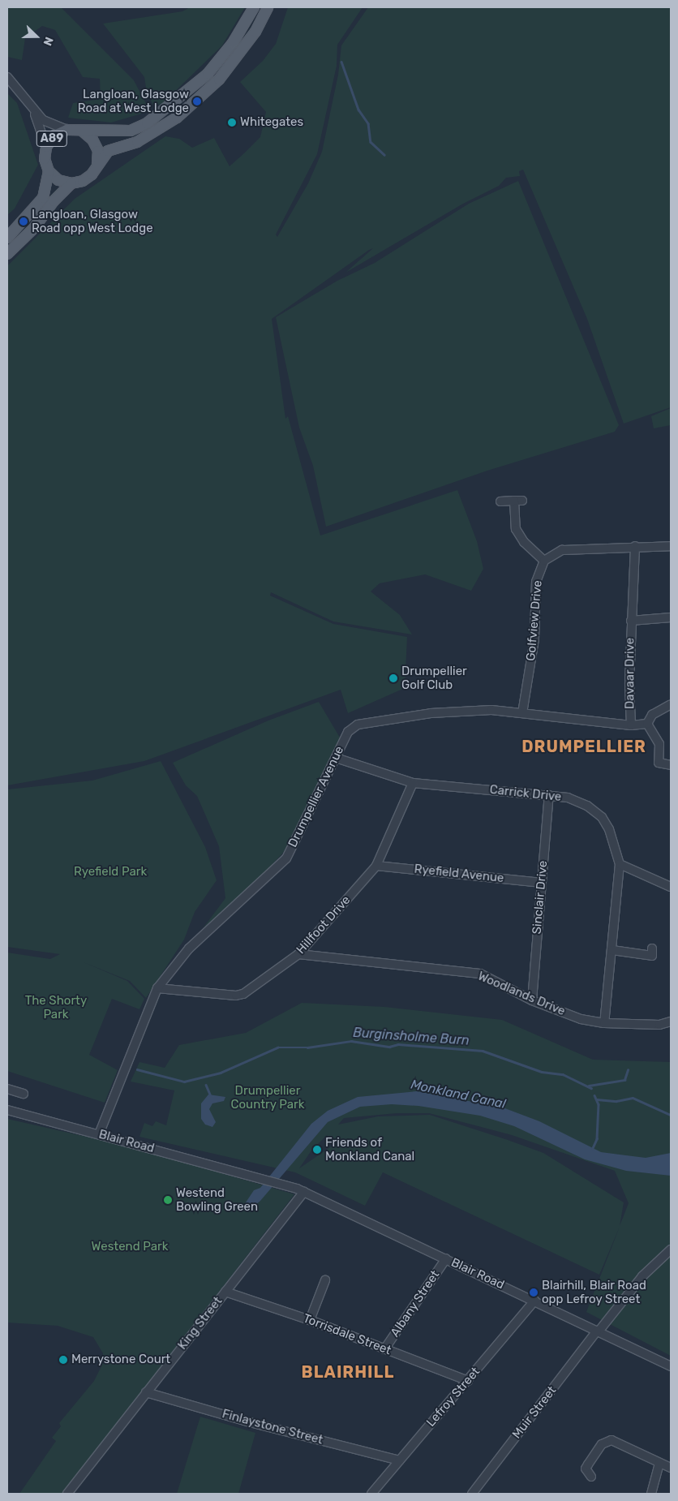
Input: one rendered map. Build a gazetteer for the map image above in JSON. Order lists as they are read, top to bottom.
{
  "streets": {
    "main road": ["A89"],
    "street": [
      "Golfview Drive",
      "Davaar Drive",
      "Carrick Drive",
      "Drumpellier Avenue",
      "Ryefield Avenue",
      "Sinclair Drive",
      "Hillfoot Drive",
      "Woodlands Drive",
      "Blair Road",
      "Albany Street",
      "King Street",
      "Torrisdale Street",
      "Lefroy Street",
      "Muir Street",
      "Finlaystone Street"
    ]
  },
  "crossings": [
    ["Golfview Drive", "Drumpellier Avenue"],
    ["Davaar Drive", "Drumpellier Avenue"],
    ["Carrick Drive", "Drumpellier Avenue"],
    ["Carrick Drive", "Sinclair Drive"],
    ["Carrick Drive", "Hillfoot Drive"],
    ["Carrick Drive", "Woodlands Drive"],
    ["Drumpellier Avenue", "Hillfoot Drive"],
    ["Drumpellier Avenue", "Blair Road"],
    ["Ryefield Avenue", "Sinclair Drive"],
    ["Ryefield Avenue", "Hillfoot Drive"],
    ["Sinclair Drive", "Woodlands Drive"],
    ["Hillfoot Drive", "Woodlands Drive"],
    ["Blair Road", "Albany Street"],
    ["Blair Road", "King Street"],
    ["Blair Road", "Lefroy Street"],
    ["Blair Road", "Muir Street"],
    ["Albany Street", "Torrisdale Street"],
    ["King Street", "Torrisdale Street"],
    ["King Street", "Finlaystone Street"],
    ["Torrisdale Street", "Lefroy Street"],
    ["Lefroy Street", "Finlaystone Street"]
  ],
  "districts": ["DRUMPELLIER", "BLAIRHILL"],
  "water": ["Burginsholme Burn", "Monkland Canal"],
  "parks": [
    "Ryefield Park",
    "The Shorty Park",
    "Drumpellier Country Park",
    "Westend Park"
  ],
  "places": [
    "Langloan, Glasgow Road at West Lodge",
    "Whitegates",
    "Langloan, Glasgow Road opp West Lodge",
    "Drumpellier Golf Club",
    "Friends of Monkland Canal",
    "Westend Bowling Green",
    "Blairhill, Blair Road opp Lefroy Street",
    "Merrystone Court"
  ],
  "north": "right"
}
